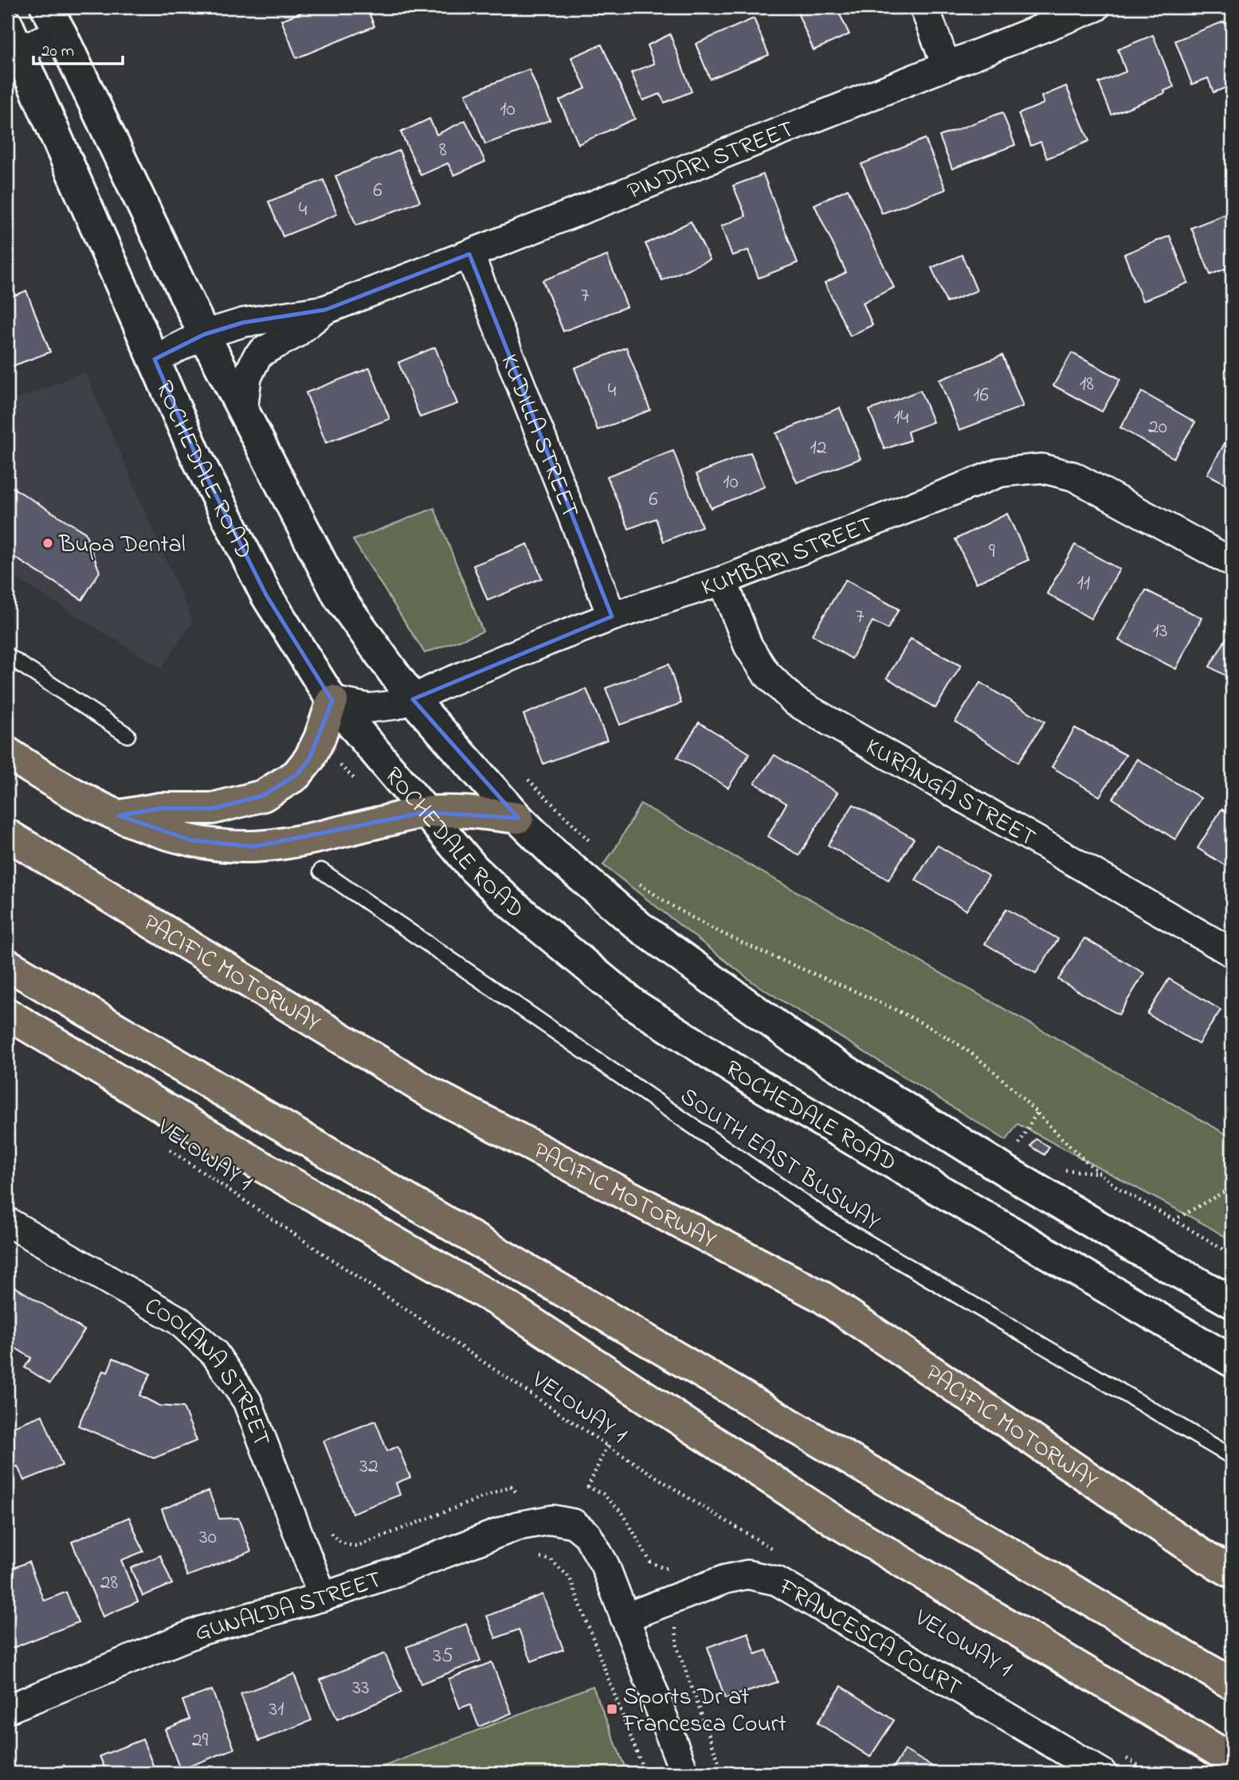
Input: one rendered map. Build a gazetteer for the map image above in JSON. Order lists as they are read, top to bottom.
{
  "streets": {
    "highway": ["PACIFIC MOTORWAY"],
    "main road": ["ROCHEDALE ROAD"],
    "street": [
      "PINDARI STREET",
      "KUDILLA STREET",
      "KUMBARI STREET",
      "KURANGA STREET",
      "COOLANA STREET",
      "GUNALDA STREET",
      "FRANCESCA COURT"
    ],
    "lane": ["SOUTH EAST BUSWAY"],
    "path": ["VELOWAY 1"]
  },
  "crossings": [
    ["PINDARI STREET", "KUDILLA STREET"],
    ["PINDARI STREET", "ROCHEDALE ROAD"],
    ["KUDILLA STREET", "KUMBARI STREET"],
    ["ROCHEDALE ROAD", "KUMBARI STREET"],
    ["KUMBARI STREET", "KURANGA STREET"],
    ["COOLANA STREET", "GUNALDA STREET"],
    ["GUNALDA STREET", "FRANCESCA COURT"]
  ],
  "places": {
    "other": ["Bupa Dental"],
    "transit": ["Sports Dr at Francesca Court"]
  },
  "house_numbers": [
    "10",
    "8",
    "6",
    "4",
    "7",
    "18",
    "4",
    "16",
    "14",
    "20",
    "12",
    "10",
    "6",
    "9",
    "11",
    "7",
    "13",
    "32",
    "30",
    "28",
    "35",
    "33",
    "31",
    "29"
  ],
  "scale_bar": "20 m"
}
